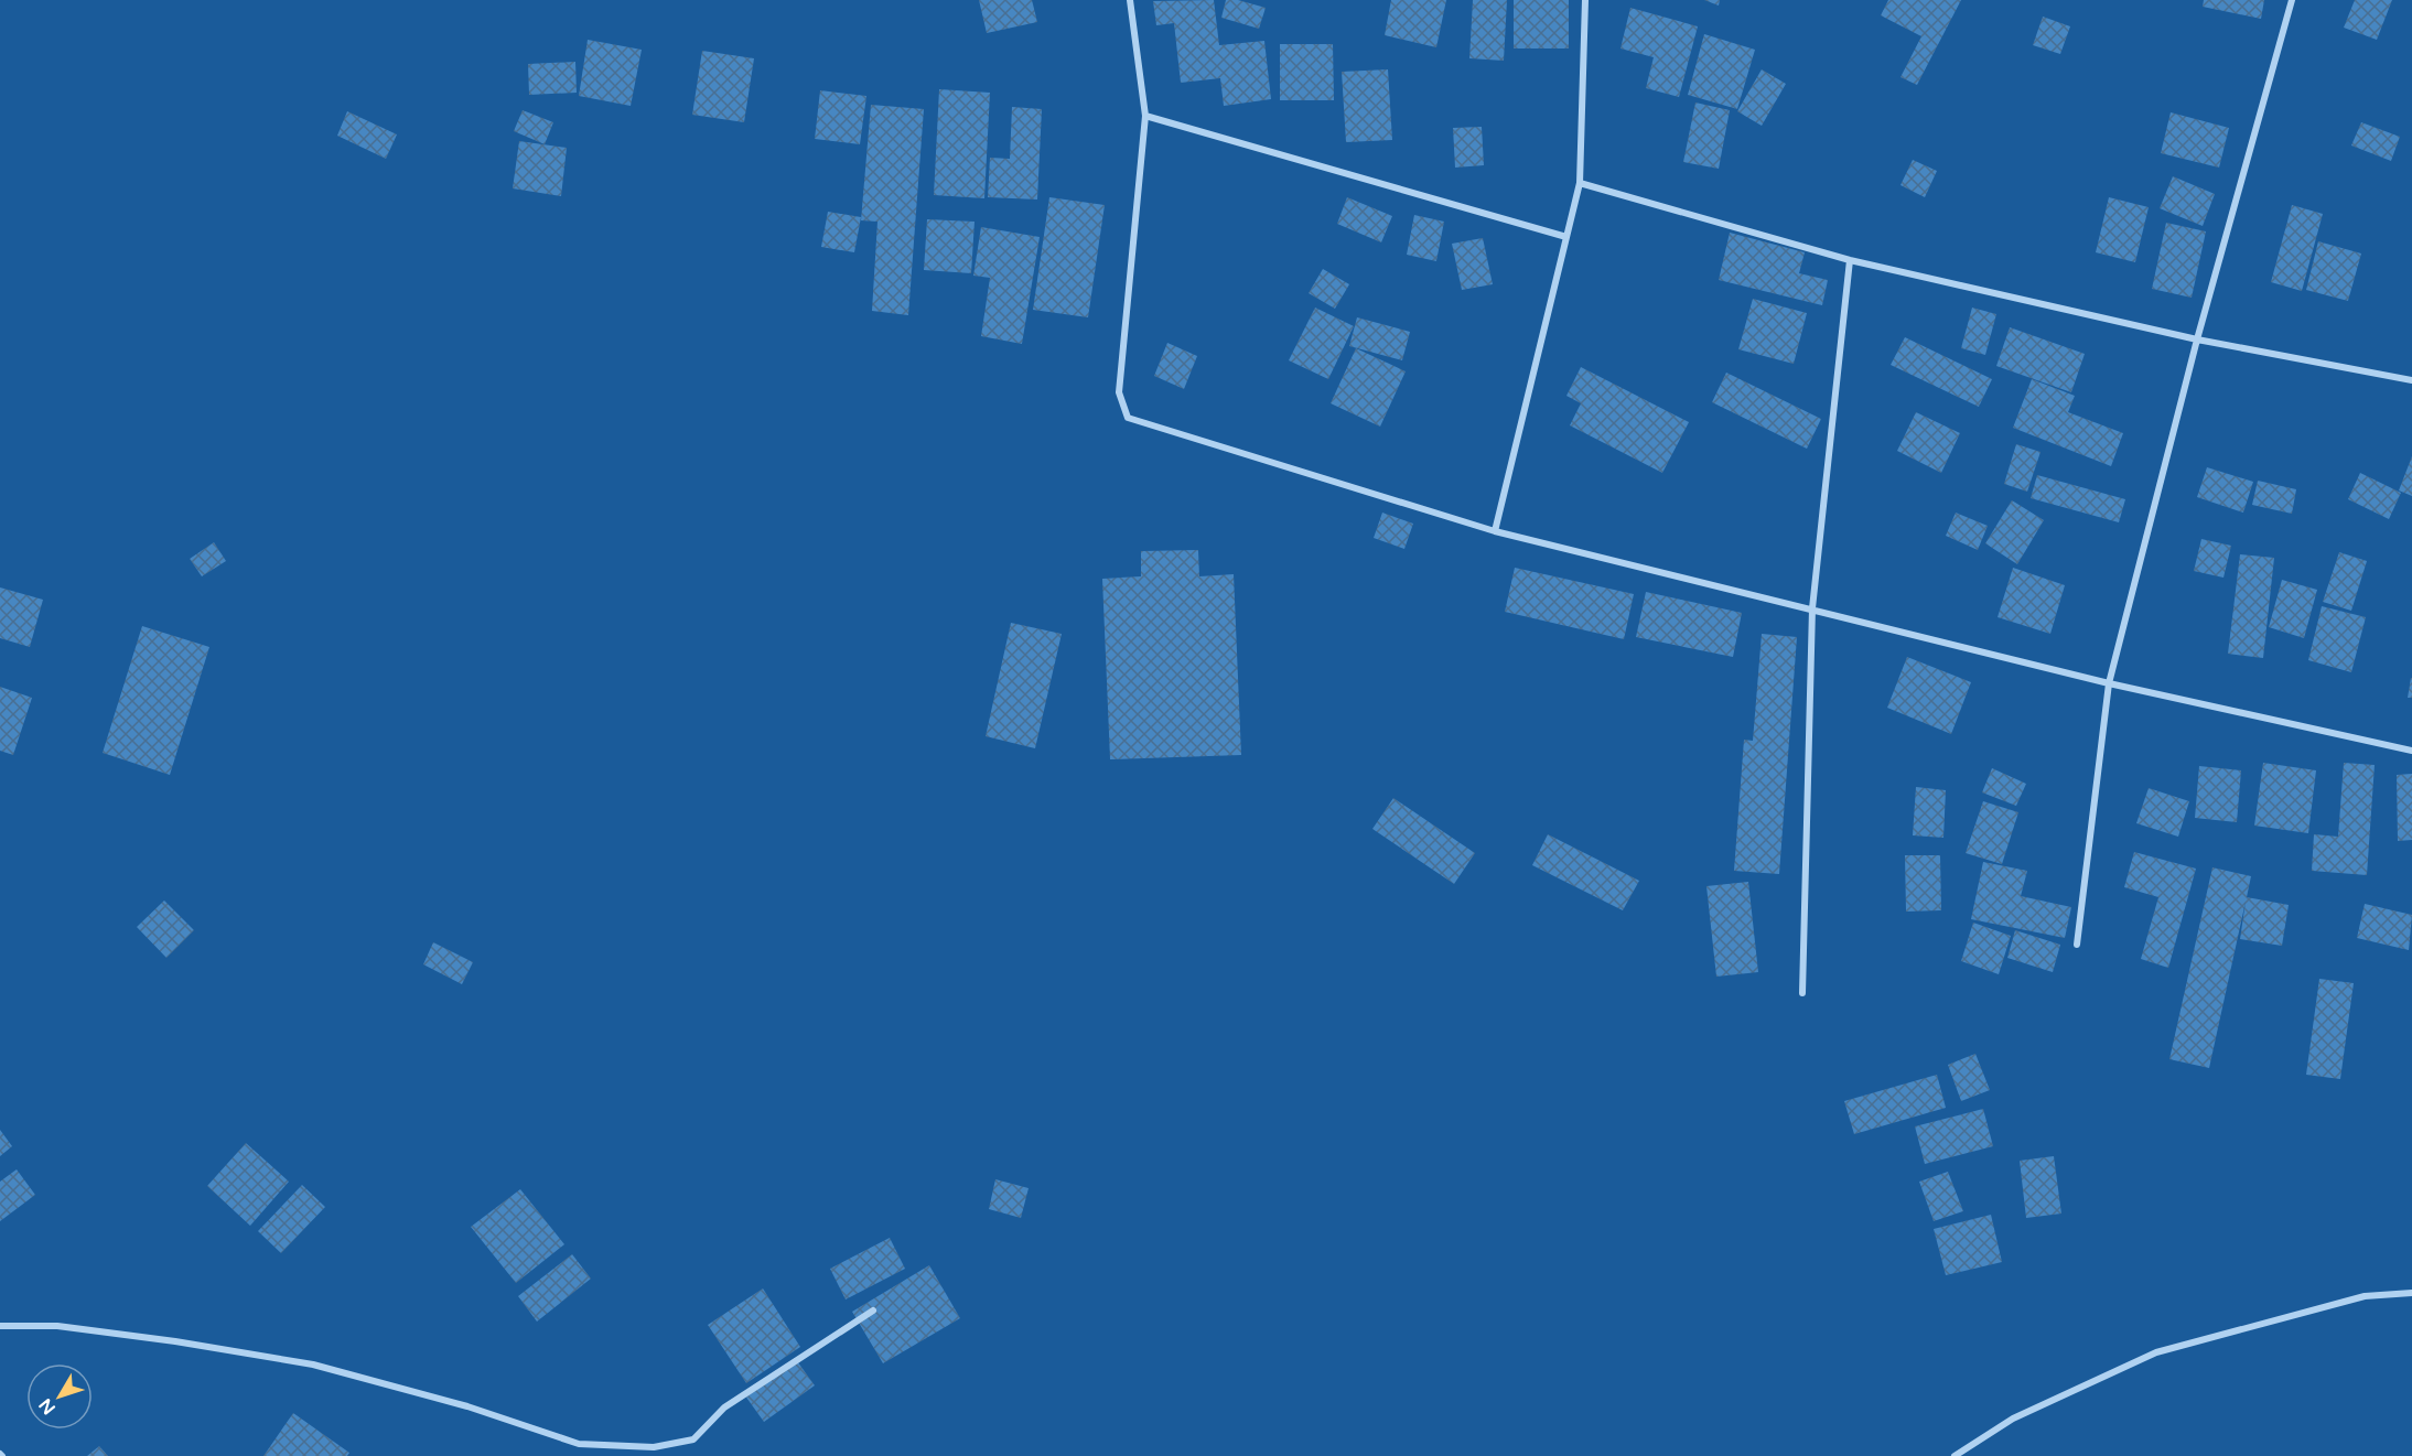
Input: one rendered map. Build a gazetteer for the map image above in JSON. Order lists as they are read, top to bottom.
{
  "north": "bottom left"
}
